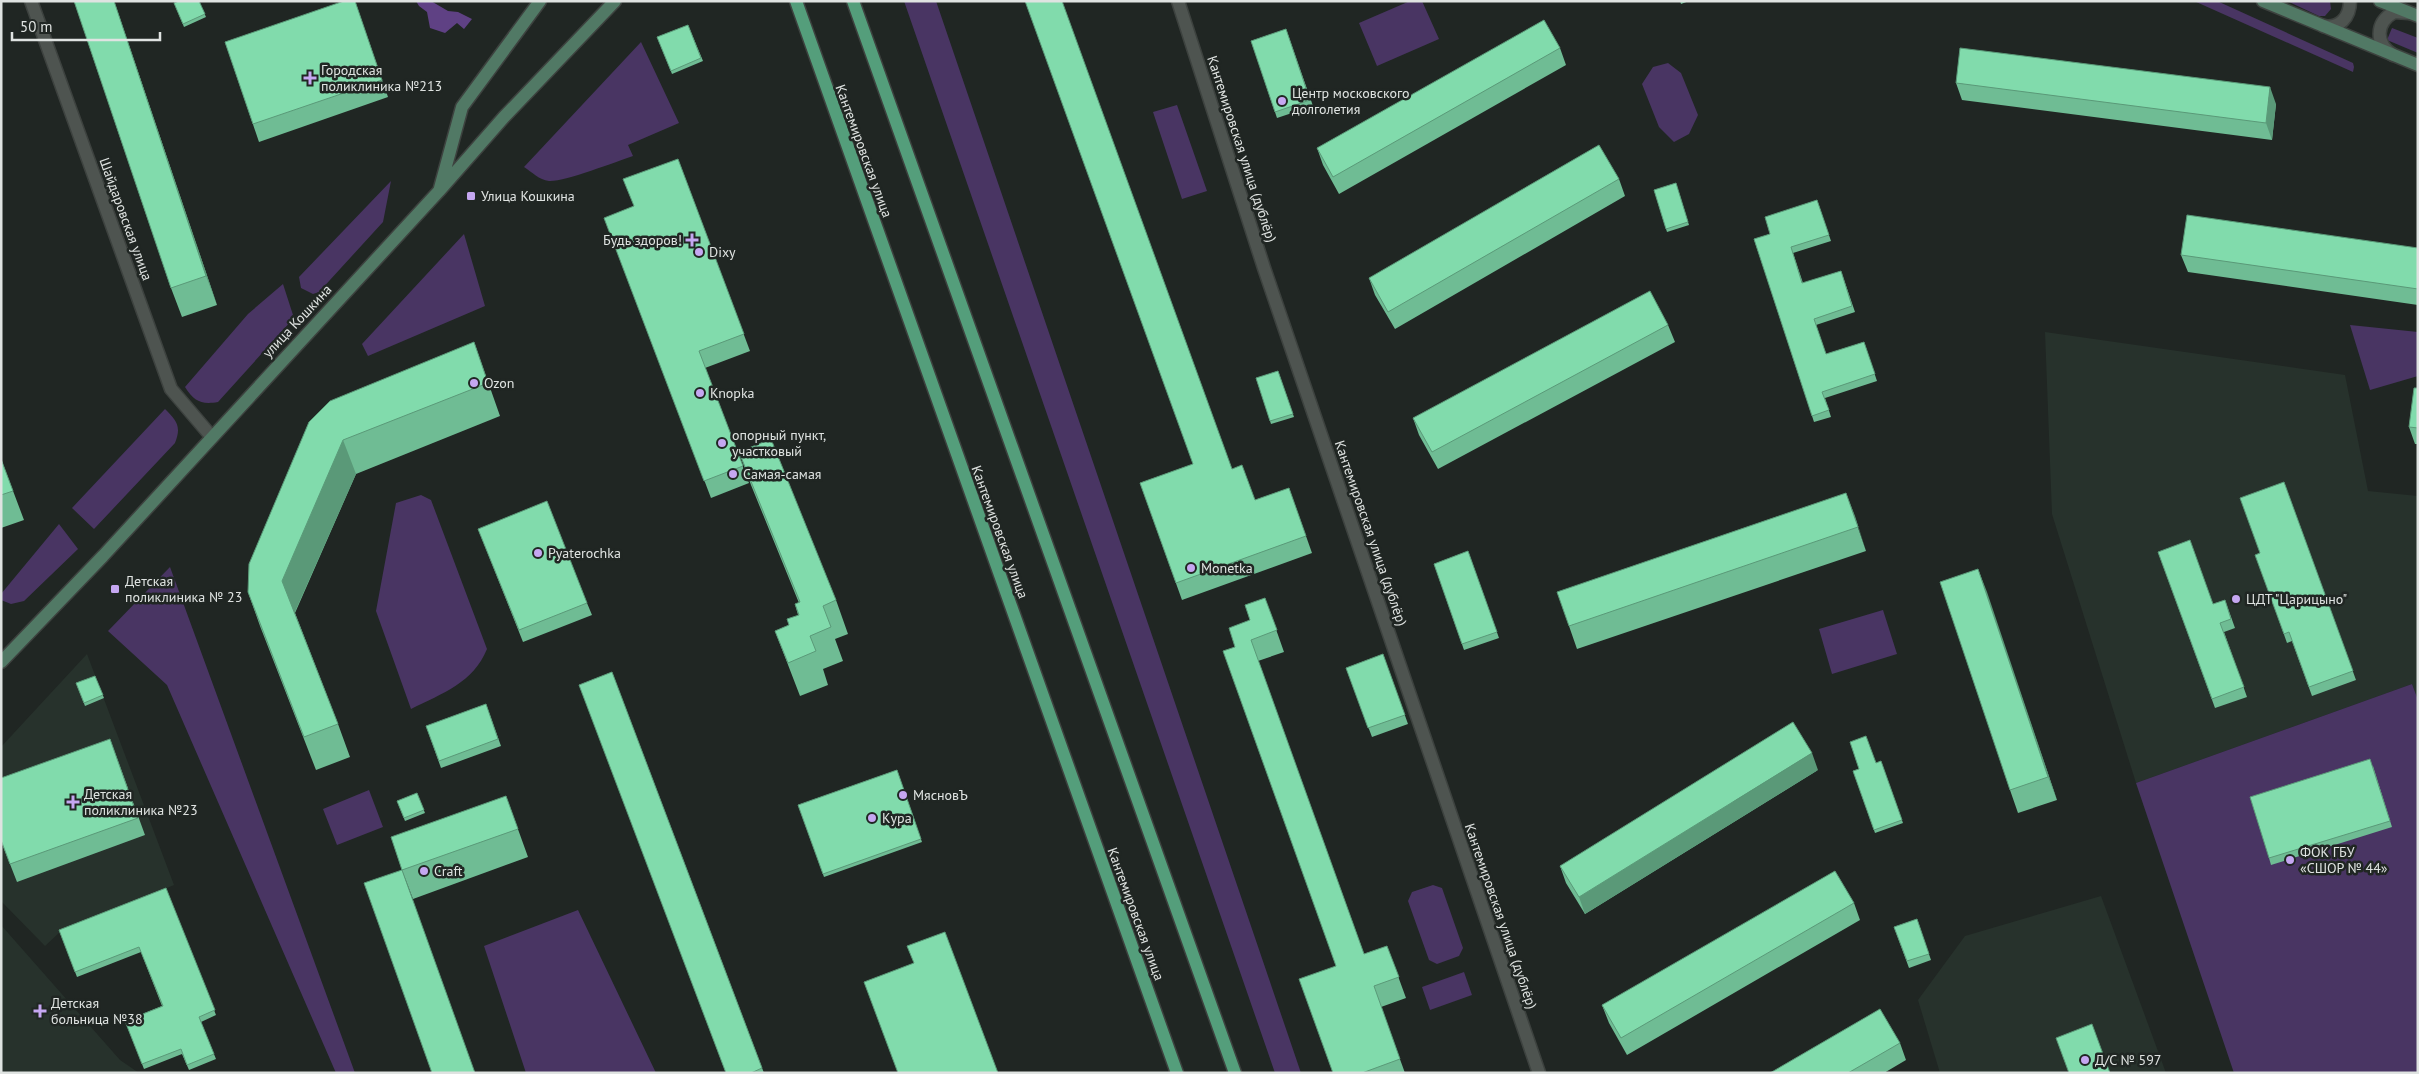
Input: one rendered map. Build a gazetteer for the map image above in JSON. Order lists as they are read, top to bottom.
{
  "streets": {
    "main road": ["Кантемировская улица", "улица Кошкина"],
    "street": ["Кантемировская улица (дублёр)", "Шайдаровская улица"]
  },
  "crossings": [
    ["Шайдаровская улица", "улица Кошкина"]
  ],
  "places": {
    "health": [
      "Городская поликлиника №213",
      "Будь здоров!",
      "Детская поликлиника №23",
      "Детская больница №38"
    ],
    "other": [
      "Центр московского долголетия",
      "Dixy",
      "Ozon",
      "Knopka",
      "опорный пункт, участковый",
      "Самая-самая",
      "Pyaterochka",
      "Monetka",
      "ЦДТ \"Царицыно\"",
      "МясновЪ",
      "Кура",
      "ФОК ГБУ «СШОР № 44»",
      "Craft",
      "Д/C № 597"
    ],
    "transit": ["Улица Кошкина", "Детская поликлиника № 23"]
  },
  "scale_bar": "50 m"
}
